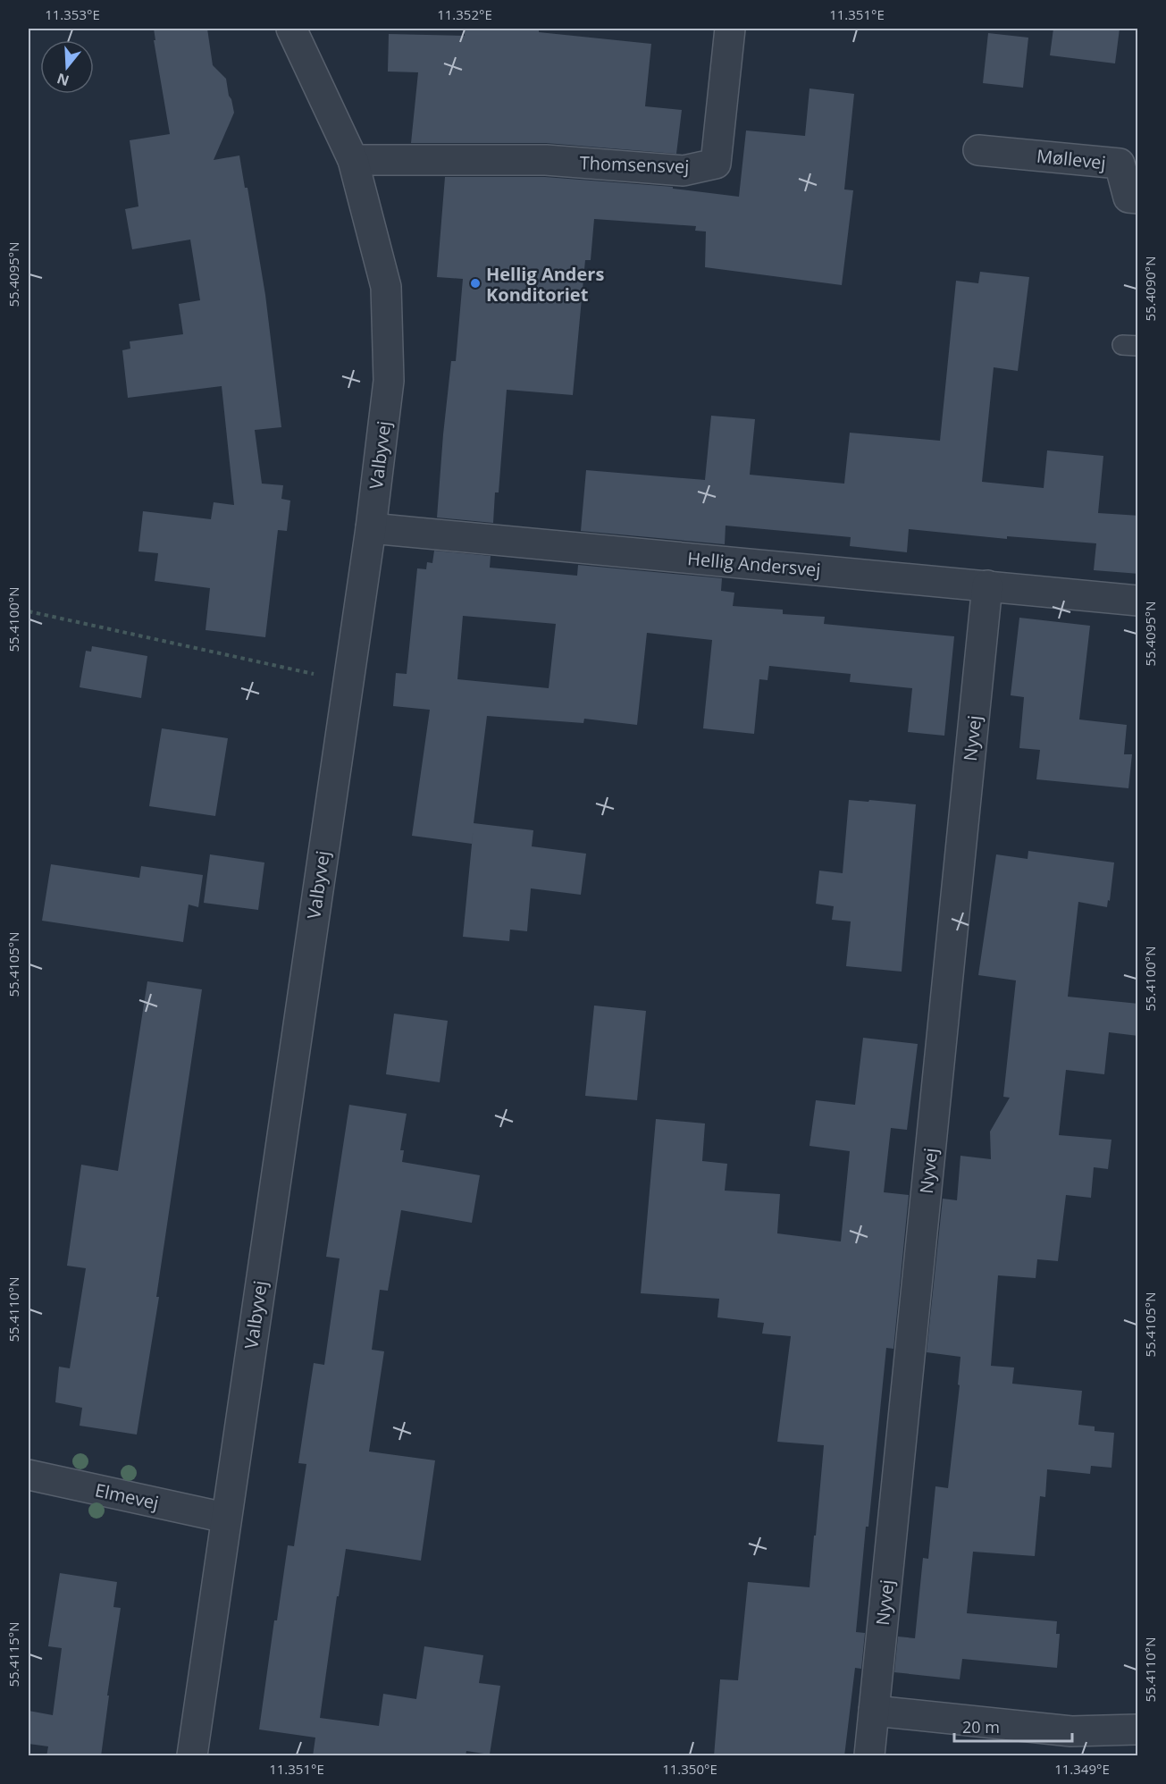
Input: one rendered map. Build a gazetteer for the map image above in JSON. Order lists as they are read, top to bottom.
{
  "streets": {
    "street": [
      "Møllevej",
      "Thomsensvej",
      "Valbyvej",
      "Hellig Andersvej",
      "Nyvej",
      "Elmevej"
    ]
  },
  "crossings": [
    ["Thomsensvej", "Valbyvej"],
    ["Valbyvej", "Hellig Andersvej"],
    ["Valbyvej", "Elmevej"],
    ["Hellig Andersvej", "Nyvej"]
  ],
  "places": ["Hellig Anders Konditoriet"],
  "scale_bar": "20 m",
  "north": "bottom",
  "coordinates": [
    "11.353°E",
    "11.352°E",
    "11.351°E",
    "55.4095°N",
    "55.4090°N",
    "55.4100°N",
    "55.4105°N",
    "55.4110°N",
    "55.4115°N",
    "11.350°E",
    "11.349°E"
  ]
}
